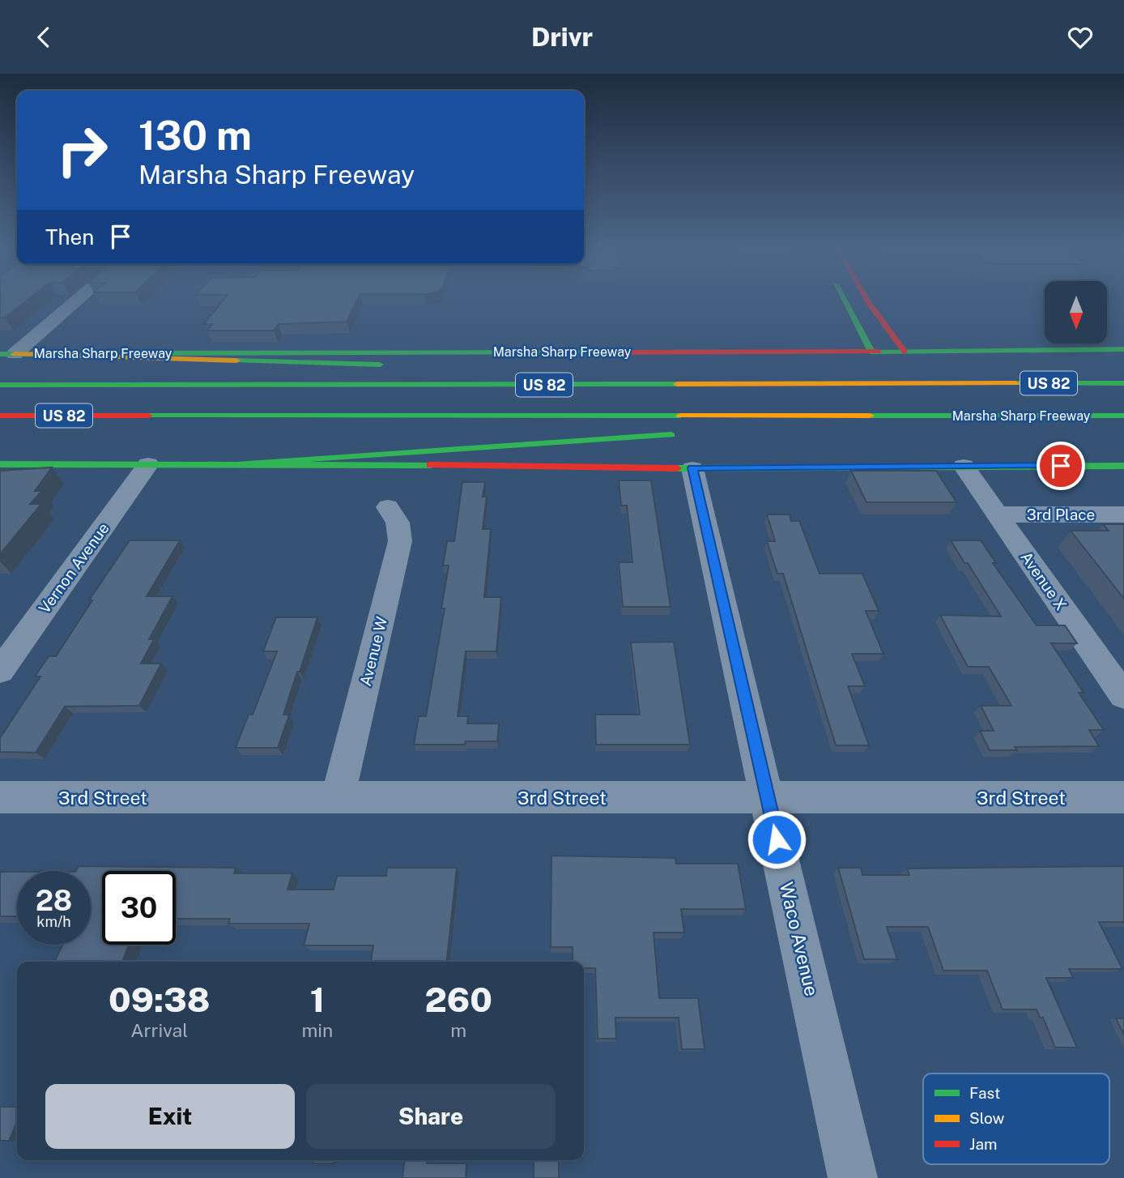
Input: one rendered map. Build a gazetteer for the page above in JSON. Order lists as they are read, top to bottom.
{
  "streets": {
    "main road": ["Marsha Sharp Freeway", "US 82"],
    "street": [
      "3rd Place",
      "Vernon Avenue",
      "Avenue X",
      "Avenue W",
      "3rd Street",
      "Waco Avenue"
    ]
  },
  "crossings": [
    ["3rd Place", "Avenue X"],
    ["Avenue W", "3rd Street"],
    ["3rd Street", "Waco Avenue"]
  ],
  "legend": ["Fast", "Slow", "Jam"],
  "north": "bottom",
  "page": {
    "header": "Drivr",
    "turn": ["130 m", "Marsha Sharp Freeway"],
    "then": "Then",
    "speed": "28 km/h",
    "limit": "30",
    "eta": [
      "09:38",
      "Arrival",
      "1",
      "min",
      "260",
      "m"
    ],
    "buttons": ["Exit", "Share"]
  }
}
